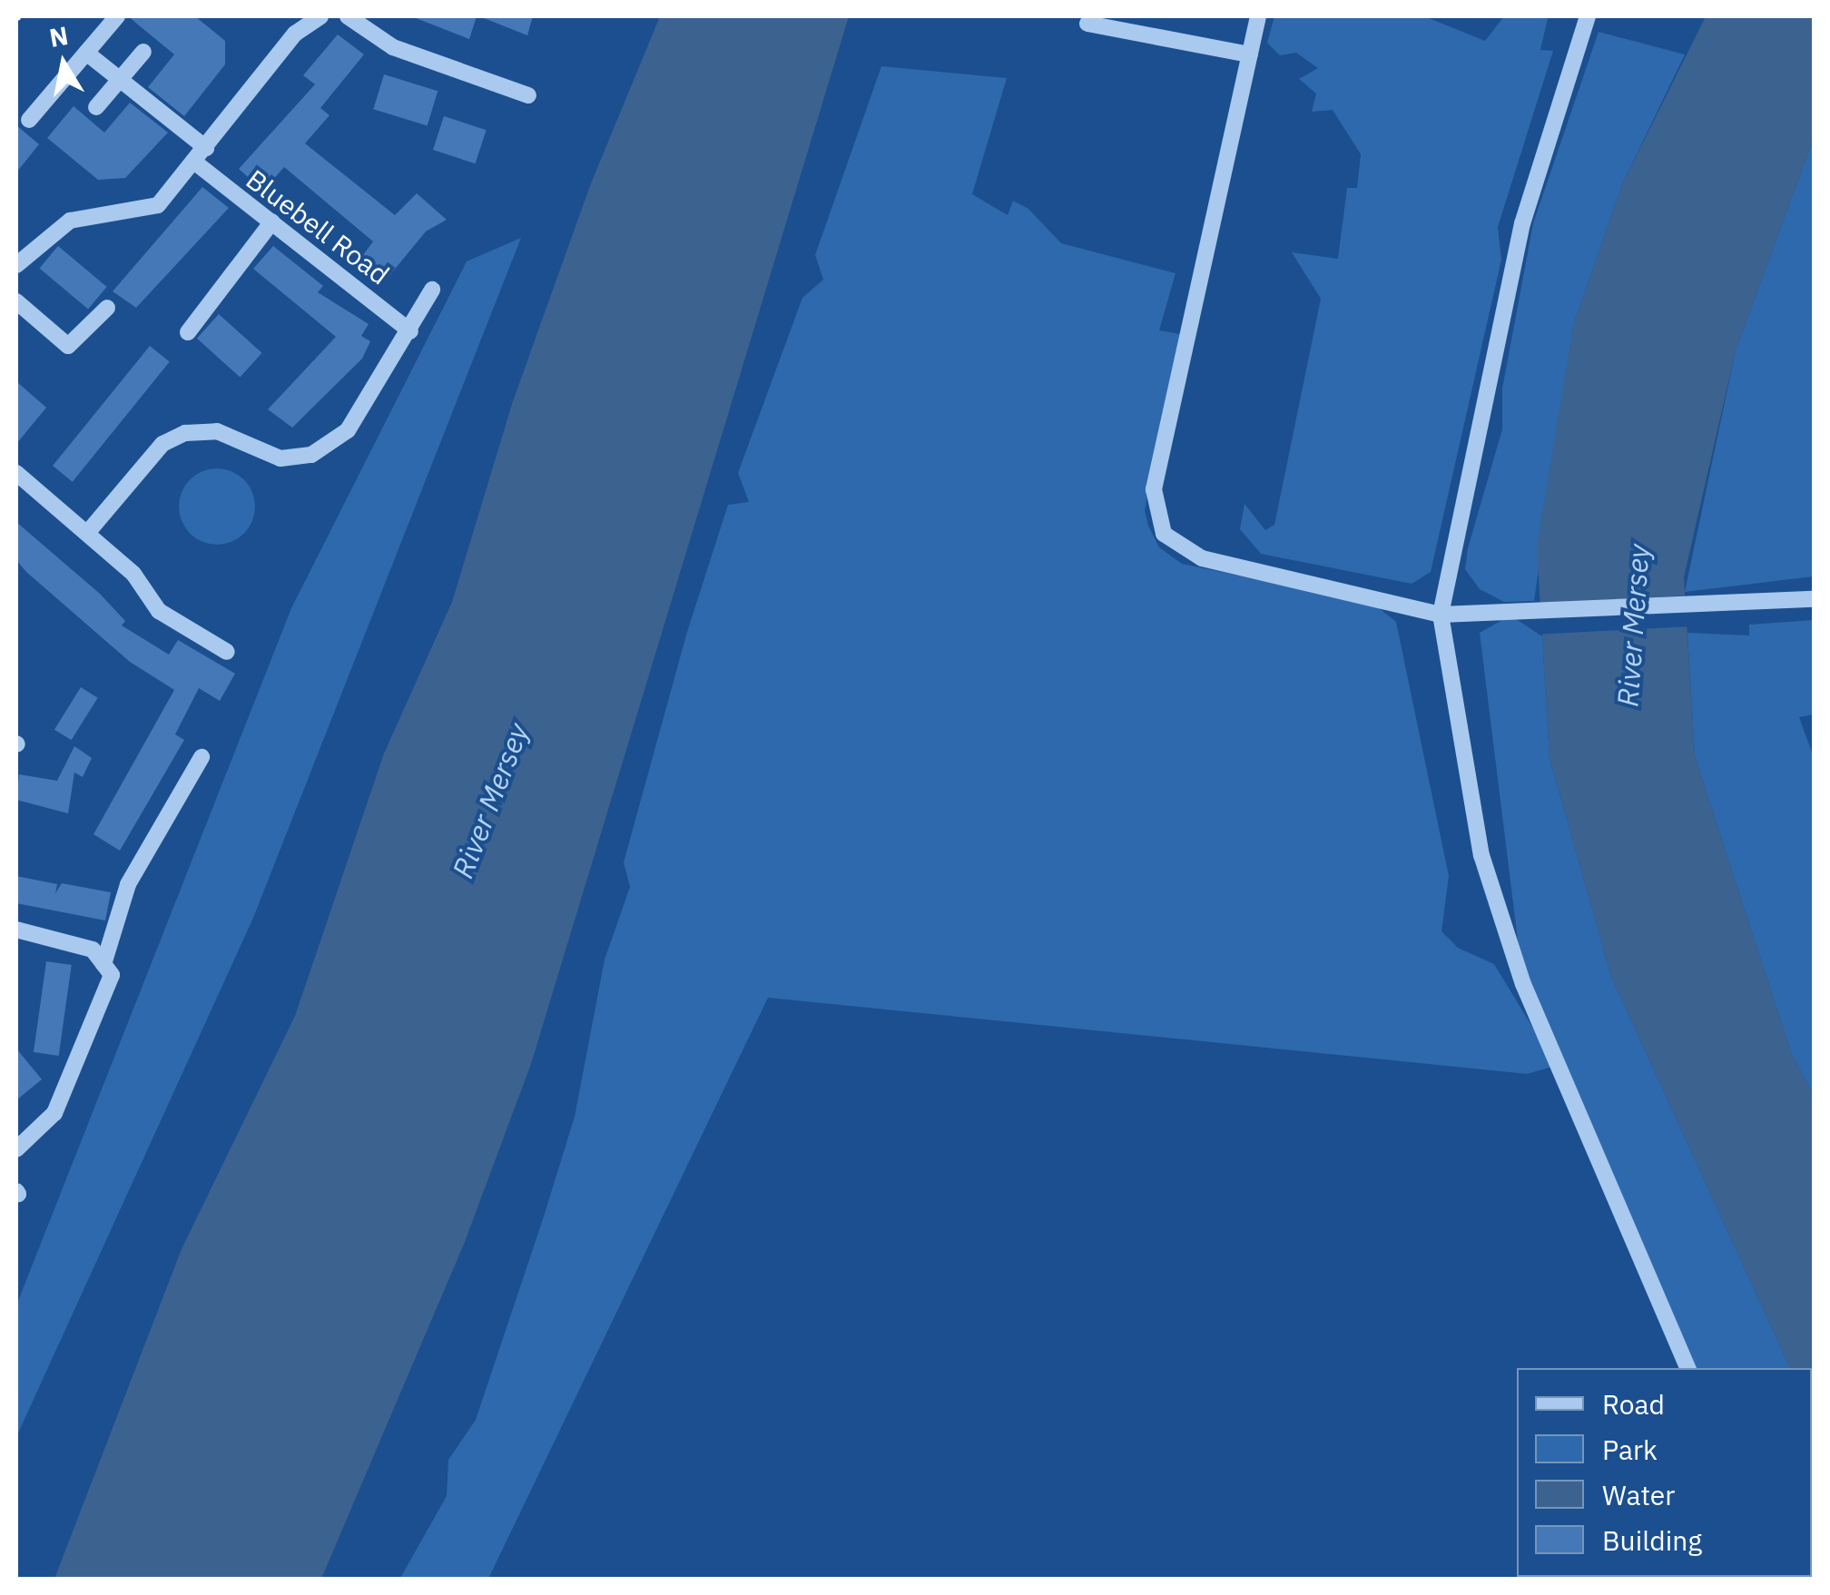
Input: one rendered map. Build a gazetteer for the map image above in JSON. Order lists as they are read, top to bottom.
{
  "streets": {
    "street": ["Bluebell Road"]
  },
  "water": ["River Mersey"],
  "legend": [
    "Road",
    "Park",
    "Water",
    "Building"
  ],
  "north": "top"
}
